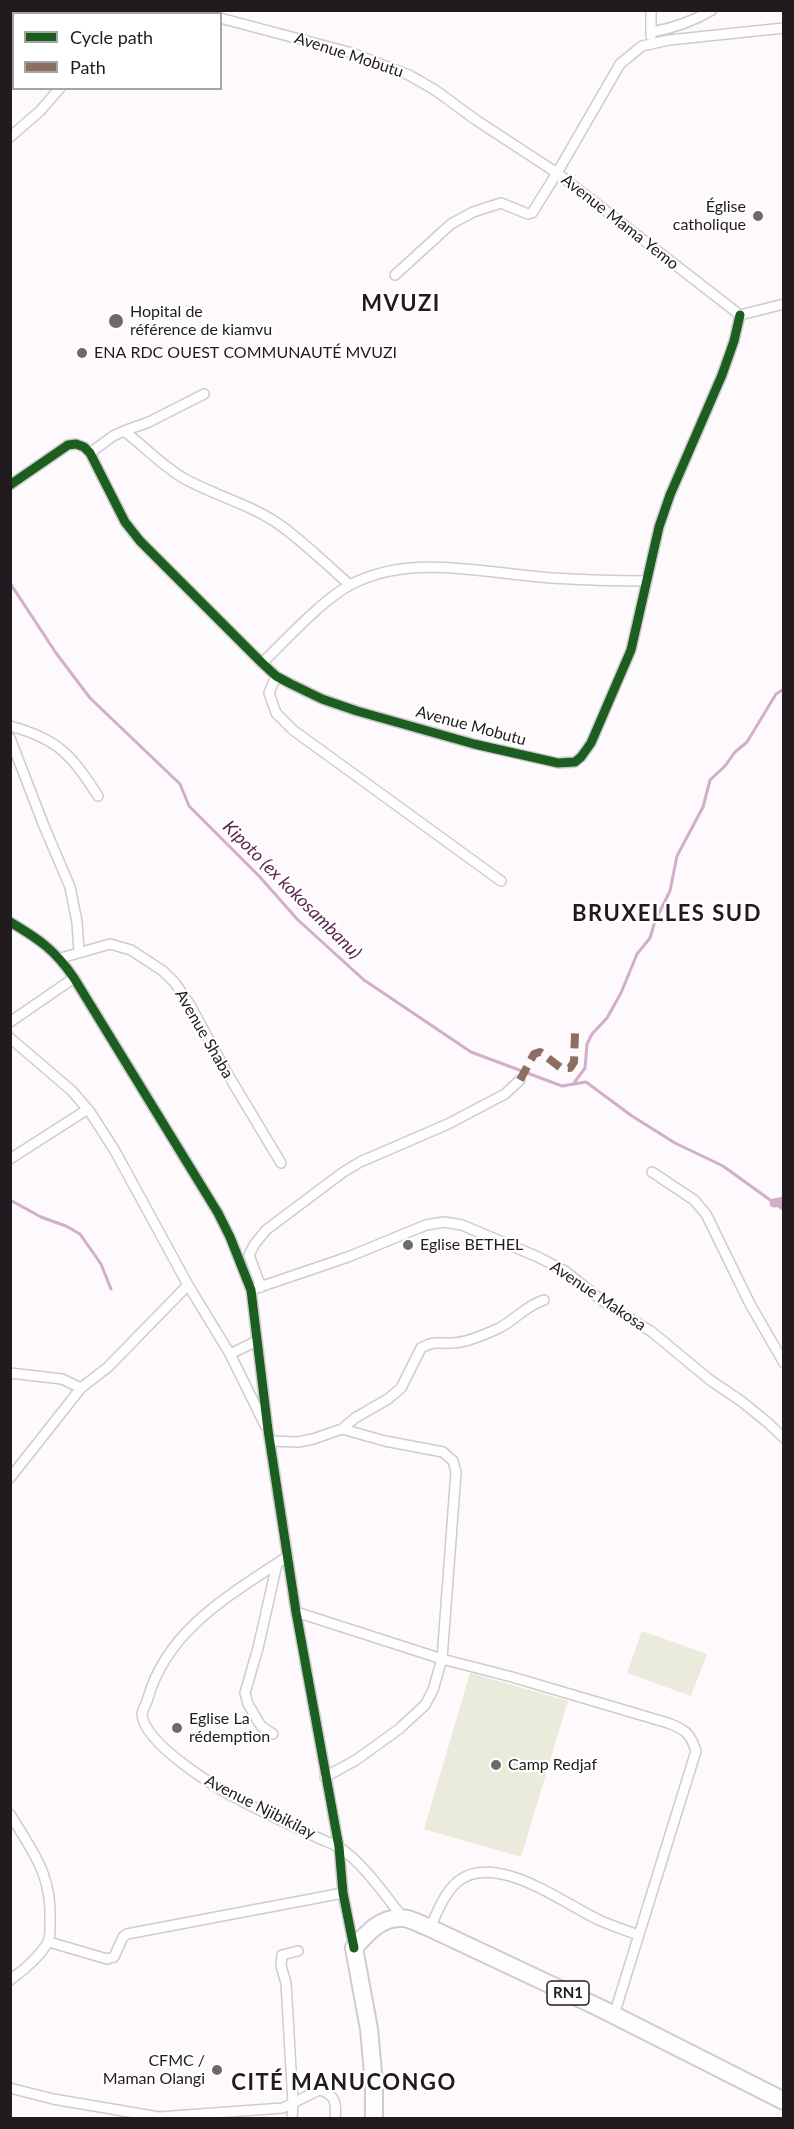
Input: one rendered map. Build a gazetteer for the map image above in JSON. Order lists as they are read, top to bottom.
{
  "streets": {
    "highway": ["RN1"],
    "street": [
      "Avenue Mobutu",
      "Avenue Mama Yemo",
      "Avenue Shaba",
      "Avenue Makosa",
      "Avenue Njibikilay"
    ]
  },
  "crossings": [
    ["Avenue Mobutu", "Avenue Mama Yemo"]
  ],
  "districts": ["MVUZI", "BRUXELLES SUD", "CITÉ MANUCONGO"],
  "water": ["Kipoto (ex kokosambanu)"],
  "places": [
    "Église catholique",
    "Hopital de référence de kiamvu",
    "ENA RDC OUEST COMMUNAUTÉ MVUZI",
    "Eglise BETHEL",
    "Eglise La rédemption",
    "Camp Redjaf",
    "CFMC / Maman Olangi"
  ],
  "legend": ["Cycle path", "Path"]
}
